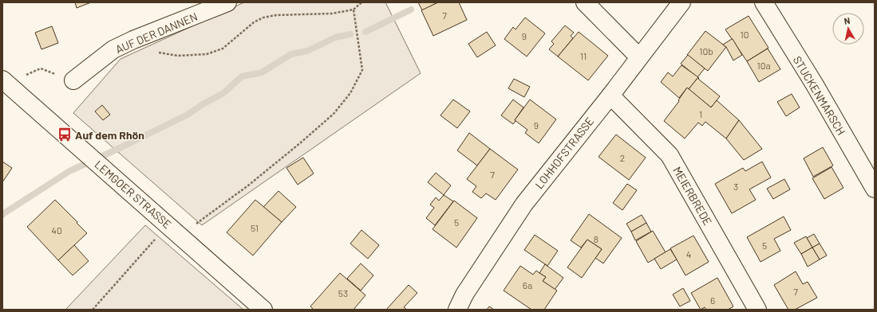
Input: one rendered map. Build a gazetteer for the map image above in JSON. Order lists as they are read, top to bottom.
{
  "streets": {
    "street": [
      "AUF DER DANNEN",
      "STUCKENMARSCH",
      "LOHHOFSTRASSE",
      "LEMGOER STRASSE",
      "MEIERBREDE"
    ]
  },
  "crossings": [
    ["LOHHOFSTRASSE", "MEIERBREDE"]
  ],
  "places": {
    "bus stop": ["Auf dem Rhön"]
  },
  "house_numbers": [
    "7",
    "10",
    "9",
    "10b",
    "11",
    "10a",
    "1",
    "9",
    "2",
    "7",
    "3",
    "5",
    "51",
    "40",
    "8",
    "5",
    "4",
    "6a",
    "7",
    "53",
    "6"
  ],
  "north": "top"
}
